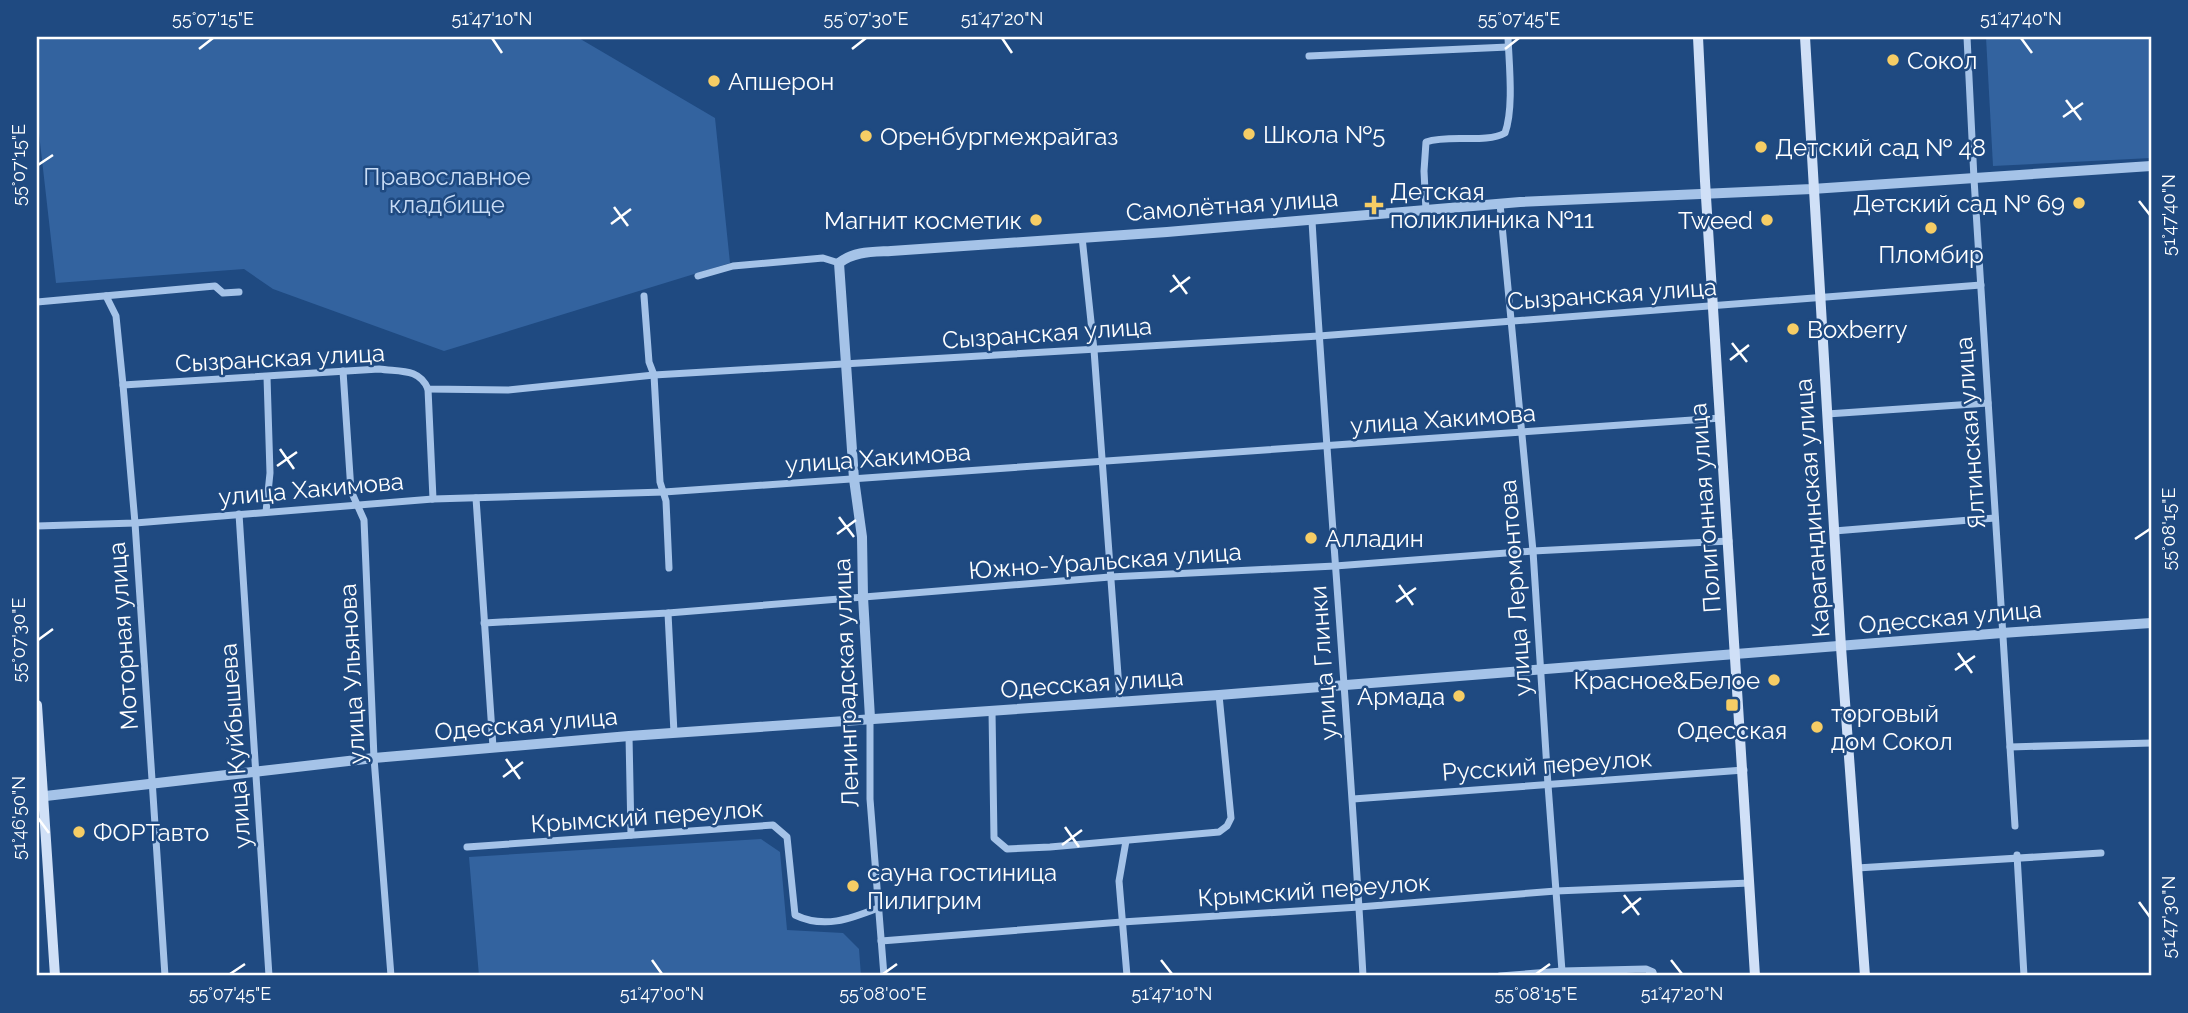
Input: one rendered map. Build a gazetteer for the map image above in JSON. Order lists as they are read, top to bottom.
{
  "streets": {
    "main road": ["Полигонная улица", "Карагандинская улица"],
    "street": [
      "Самолётная улица",
      "Сызранская улица",
      "улица Хакимова",
      "Ялтинская улица",
      "Южно-Уральская улица",
      "улица Лермонтова",
      "Одесская улица",
      "Моторная улица",
      "улица Глинки",
      "улица Ульянова",
      "Ленинградская улица",
      "улица Куйбышева",
      "Русский переулок",
      "Крымский переулок"
    ]
  },
  "crossings": [
    ["Самолётная улица", "Ялтинская улица"],
    ["Самолётная улица", "Полигонная улица"],
    ["Самолётная улица", "Карагандинская улица"],
    ["Самолётная улица", "улица Лермонтова"],
    ["Самолётная улица", "улица Глинки"],
    ["Самолётная улица", "Ленинградская улица"],
    ["Сызранская улица", "Ялтинская улица"],
    ["Сызранская улица", "Полигонная улица"],
    ["Сызранская улица", "Карагандинская улица"],
    ["Сызранская улица", "улица Лермонтова"],
    ["Сызранская улица", "Моторная улица"],
    ["Сызранская улица", "улица Глинки"],
    ["Сызранская улица", "улица Ульянова"],
    ["Сызранская улица", "Ленинградская улица"],
    ["улица Хакимова", "Полигонная улица"],
    ["улица Хакимова", "улица Лермонтова"],
    ["улица Хакимова", "Моторная улица"],
    ["улица Хакимова", "улица Глинки"],
    ["улица Хакимова", "улица Ульянова"],
    ["улица Хакимова", "Ленинградская улица"],
    ["улица Хакимова", "улица Куйбышева"],
    ["Ялтинская улица", "Одесская улица"],
    ["Полигонная улица", "Южно-Уральская улица"],
    ["Полигонная улица", "Одесская улица"],
    ["Полигонная улица", "Русский переулок"],
    ["Полигонная улица", "Крымский переулок"],
    ["Карагандинская улица", "Одесская улица"],
    ["Южно-Уральская улица", "улица Лермонтова"],
    ["Южно-Уральская улица", "улица Глинки"],
    ["Южно-Уральская улица", "Ленинградская улица"],
    ["улица Лермонтова", "Одесская улица"],
    ["улица Лермонтова", "Русский переулок"],
    ["улица Лермонтова", "Крымский переулок"],
    ["Одесская улица", "Моторная улица"],
    ["Одесская улица", "улица Глинки"],
    ["Одесская улица", "улица Ульянова"],
    ["Одесская улица", "Ленинградская улица"],
    ["Одесская улица", "улица Куйбышева"],
    ["улица Глинки", "Русский переулок"],
    ["улица Глинки", "Крымский переулок"],
    ["Ленинградская улица", "Крымский переулок"]
  ],
  "parks": ["Православное кладбище"],
  "places": {
    "other": [
      "Сокол",
      "Апшерон",
      "Школа №5",
      "Оренбургмежрайгаз",
      "Детский сад № 48",
      "Детский сад № 69",
      "Магнит косметик",
      "Tweed",
      "Пломбир",
      "Boxberry",
      "Алладин",
      "Красное&Белое",
      "Армада",
      "торговый дом Сокол",
      "ФОРТавто",
      "сауна гостиница Пилигрим"
    ],
    "health": ["Детская поликлиника №11"],
    "transit": ["Одесская"]
  },
  "coordinates": [
    "55°07'15\"E",
    "51°47'10\"N",
    "55°07'30\"E",
    "51°47'20\"N",
    "55°07'45\"E",
    "51°47'40\"N",
    "55°08'15\"E",
    "51°46'50\"N",
    "51°47'30\"N",
    "51°47'00\"N",
    "55°08'00\"E"
  ]
}
